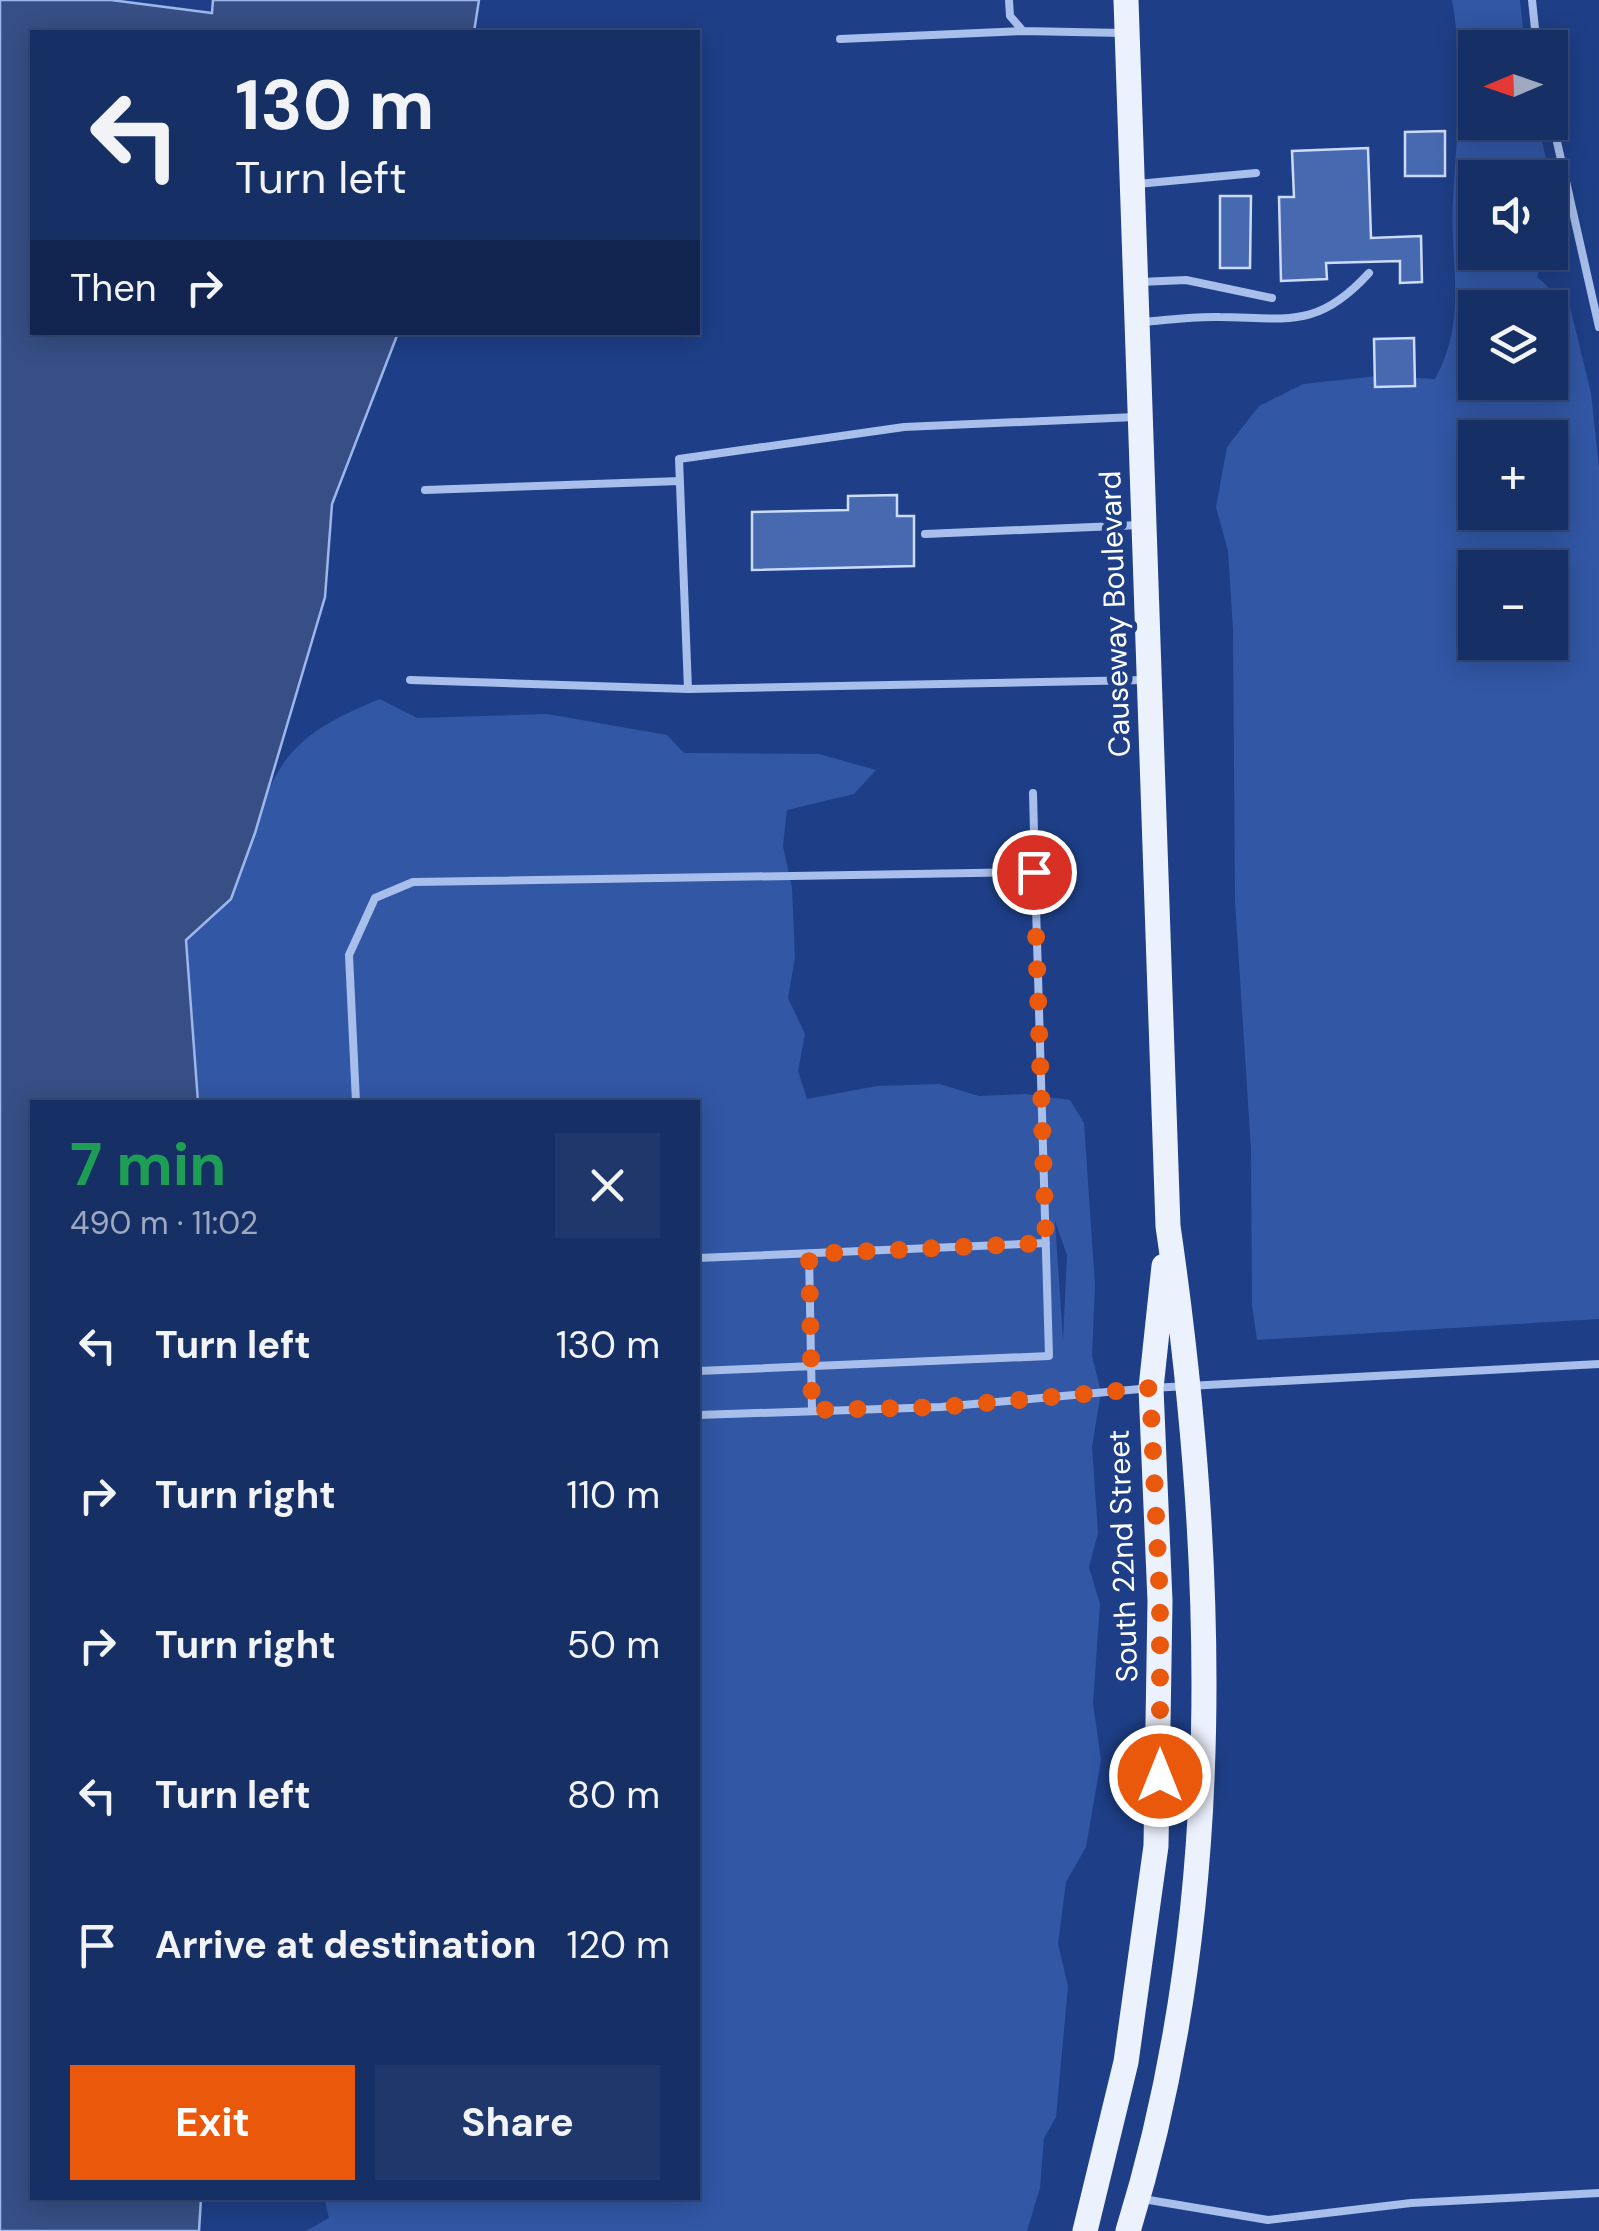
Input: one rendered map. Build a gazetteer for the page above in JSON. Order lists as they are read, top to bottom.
{
  "streets": {
    "main road": ["Causeway Boulevard", "South 22nd Street"]
  },
  "crossings": [
    ["Causeway Boulevard", "South 22nd Street"]
  ],
  "north": "left",
  "page": {
    "map_buttons": ["+", "−"],
    "turn": ["130 m", "Turn left"],
    "then": "Then",
    "heading": ["7 min", "490 m · 11:02"],
    "list": [
      {
        "name": "Turn left",
        "value": "130 m"
      },
      {
        "name": "Turn right",
        "value": "110 m"
      },
      {
        "name": "Turn right",
        "value": "50 m"
      },
      {
        "name": "Turn left",
        "value": "80 m"
      },
      {
        "name": "Arrive at destination",
        "value": "120 m"
      }
    ],
    "buttons": ["Exit", "Share"]
  }
}
